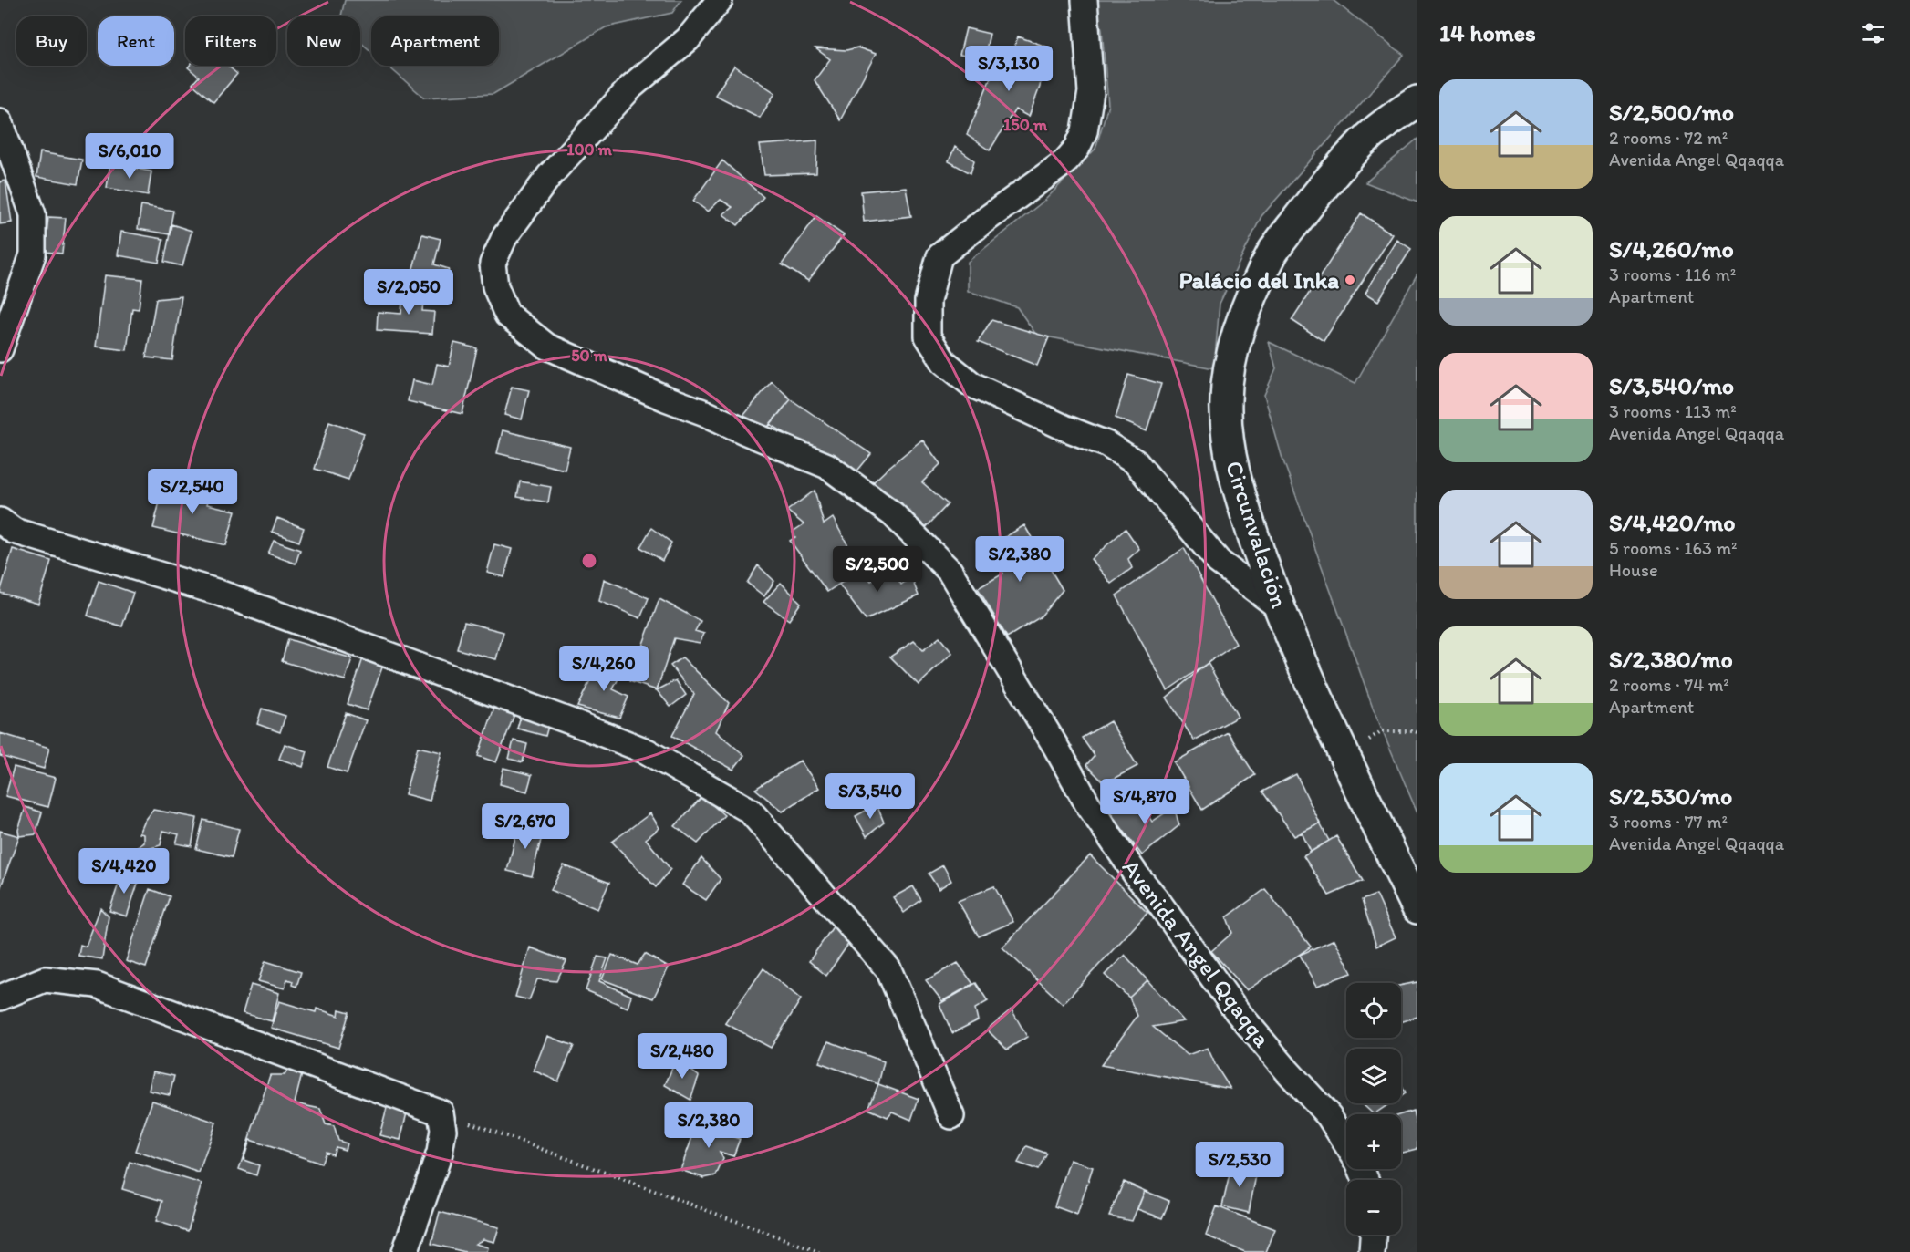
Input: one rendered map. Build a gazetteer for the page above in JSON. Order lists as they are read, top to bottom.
{
  "streets": {
    "highway": ["Circunvalación"],
    "street": ["Avenida Angel Qqaqqa"]
  },
  "places": ["Palácio del Inka"],
  "page": {
    "heading": "14 homes",
    "chip": [
      "Buy",
      "Rent",
      "Filters",
      "New",
      "Apartment"
    ],
    "price": [
      "S/3,130",
      "S/6,010",
      "S/2,050",
      "S/2,540",
      "S/2,380",
      "S/2,500",
      "S/4,260",
      "S/3,540",
      "S/4,870",
      "S/2,670",
      "S/4,420",
      "S/2,480",
      "S/2,380",
      "S/2,530"
    ],
    "list": [
      {
        "name": "S/2,500/mo",
        "note": "2 rooms · 72 m² · Avenida Angel Qqaqqa"
      },
      {
        "name": "S/4,260/mo",
        "note": "3 rooms · 116 m² · Apartment"
      },
      {
        "name": "S/3,540/mo",
        "note": "3 rooms · 113 m² · Avenida Angel Qqaqqa"
      },
      {
        "name": "S/4,420/mo",
        "note": "5 rooms · 163 m² · House"
      },
      {
        "name": "S/2,380/mo",
        "note": "2 rooms · 74 m² · Apartment"
      },
      {
        "name": "S/2,530/mo",
        "note": "3 rooms · 77 m² · Avenida Angel Qqaqqa"
      }
    ],
    "map_buttons": ["+", "−"]
  },
  "rings": ["150 m", "100 m", "50 m"]
}
